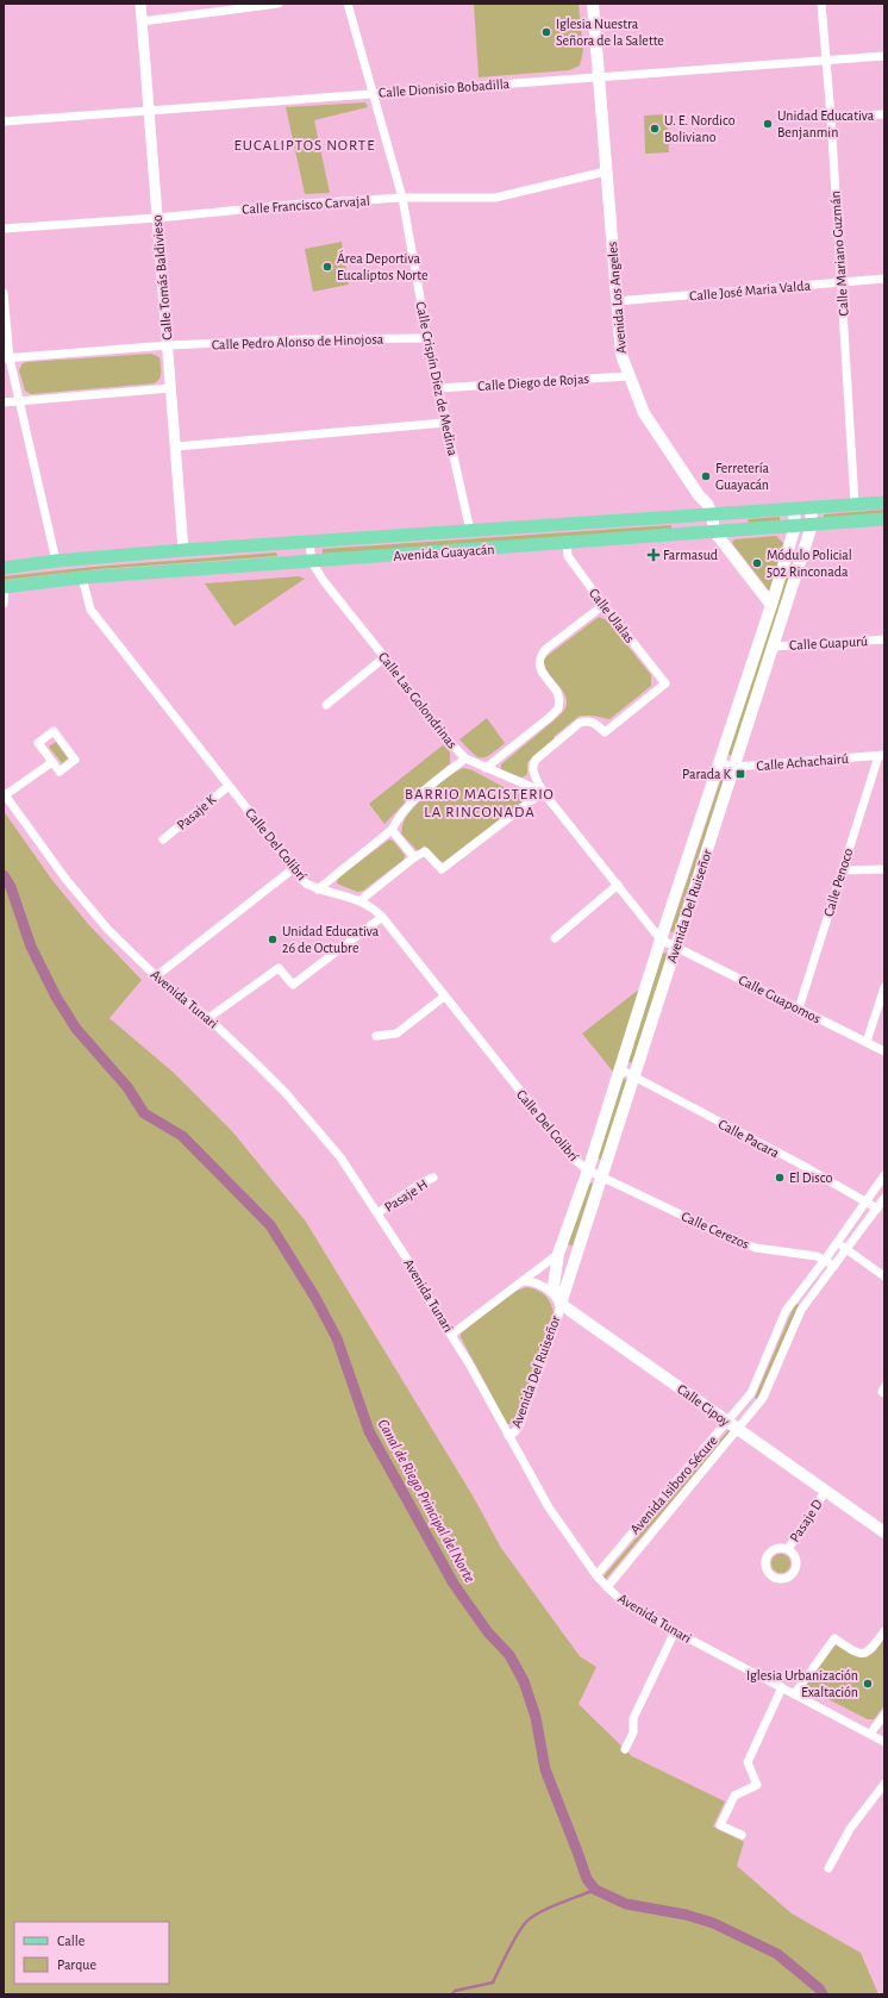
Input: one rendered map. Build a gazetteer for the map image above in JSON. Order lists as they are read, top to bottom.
{
  "streets": {
    "main road": [
      "Avenida Los Angeles",
      "Avenida Guayacán",
      "Avenida Del Ruiseñor",
      "Calle Cipoy"
    ],
    "street": [
      "Calle Dionisio Bobadilla",
      "Calle Francisco Carvajal",
      "Calle Mariano Guzmán",
      "Calle Tomás Baldivieso",
      "Calle José Maria Valda",
      "Calle Pedro Alonso de Hinojosa",
      "Calle Crispín Díez de Medina",
      "Calle Diego de Rojas",
      "Calle Ulalas",
      "Calle Guapurú",
      "Calle Las Golondrinas",
      "Calle Achachairú",
      "Pasaje K",
      "Calle Del Colibrí",
      "Calle Penoco",
      "Avenida Tunari",
      "Calle Guapomos",
      "Calle Pacara",
      "Pasaje H",
      "Calle Cerezos",
      "Avenida Isiboro Sécure",
      "Pasaje D"
    ]
  },
  "crossings": [
    ["Calle Dionisio Bobadilla", "Calle Mariano Guzmán"],
    ["Calle Dionisio Bobadilla", "Calle Tomás Baldivieso"],
    ["Calle Dionisio Bobadilla", "Avenida Los Angeles"],
    ["Calle Dionisio Bobadilla", "Calle Crispín Díez de Medina"],
    ["Calle Francisco Carvajal", "Calle Tomás Baldivieso"],
    ["Calle Francisco Carvajal", "Avenida Los Angeles"],
    ["Calle Francisco Carvajal", "Calle Crispín Díez de Medina"],
    ["Calle Mariano Guzmán", "Calle José Maria Valda"],
    ["Calle Mariano Guzmán", "Avenida Guayacán"],
    ["Calle Tomás Baldivieso", "Calle Pedro Alonso de Hinojosa"],
    ["Calle Tomás Baldivieso", "Avenida Guayacán"],
    ["Calle José Maria Valda", "Avenida Los Angeles"],
    ["Avenida Los Angeles", "Calle Diego de Rojas"],
    ["Avenida Los Angeles", "Avenida Guayacán"],
    ["Avenida Los Angeles", "Avenida Del Ruiseñor"],
    ["Calle Pedro Alonso de Hinojosa", "Calle Crispín Díez de Medina"],
    ["Calle Crispín Díez de Medina", "Calle Diego de Rojas"],
    ["Calle Crispín Díez de Medina", "Avenida Guayacán"],
    ["Avenida Guayacán", "Calle Ulalas"],
    ["Avenida Guayacán", "Calle Las Golondrinas"],
    ["Avenida Guayacán", "Calle Del Colibrí"],
    ["Avenida Guayacán", "Avenida Del Ruiseñor"],
    ["Calle Ulalas", "Calle Las Golondrinas"],
    ["Calle Guapurú", "Avenida Del Ruiseñor"],
    ["Calle Las Golondrinas", "Avenida Del Ruiseñor"],
    ["Calle Las Golondrinas", "Calle Guapomos"],
    ["Calle Achachairú", "Calle Penoco"],
    ["Calle Achachairú", "Avenida Del Ruiseñor"],
    ["Pasaje K", "Calle Del Colibrí"],
    ["Calle Del Colibrí", "Avenida Del Ruiseñor"],
    ["Calle Del Colibrí", "Calle Cerezos"],
    ["Calle Penoco", "Calle Guapomos"],
    ["Avenida Del Ruiseñor", "Avenida Tunari"],
    ["Avenida Del Ruiseñor", "Calle Guapomos"],
    ["Avenida Del Ruiseñor", "Calle Pacara"],
    ["Avenida Del Ruiseñor", "Calle Cerezos"],
    ["Avenida Del Ruiseñor", "Calle Cipoy"],
    ["Avenida Tunari", "Pasaje H"],
    ["Avenida Tunari", "Avenida Isiboro Sécure"],
    ["Calle Pacara", "Avenida Isiboro Sécure"],
    ["Calle Cerezos", "Avenida Isiboro Sécure"],
    ["Calle Cipoy", "Avenida Isiboro Sécure"],
    ["Calle Cipoy", "Pasaje D"]
  ],
  "districts": ["EUCALIPTOS NORTE", "BARRIO MAGISTERIO LA RINCONADA"],
  "water": ["Canal de Riego Principal del Norte"],
  "places": {
    "other": [
      "Iglesia Nuestra Señora de la Salette",
      "Unidad Educativa Benjanmin",
      "U. E. Nordico Boliviano",
      "Área Deportiva Eucaliptos Norte",
      "Ferretería Guayacán",
      "Módulo Policial 502 Rinconada",
      "Unidad Educativa 26 de Octubre",
      "El Disco",
      "Iglesia Urbanización Exaltación"
    ],
    "health": ["Farmasud"],
    "transit": ["Parada K"]
  },
  "legend": ["Calle", "Parque"]
}
